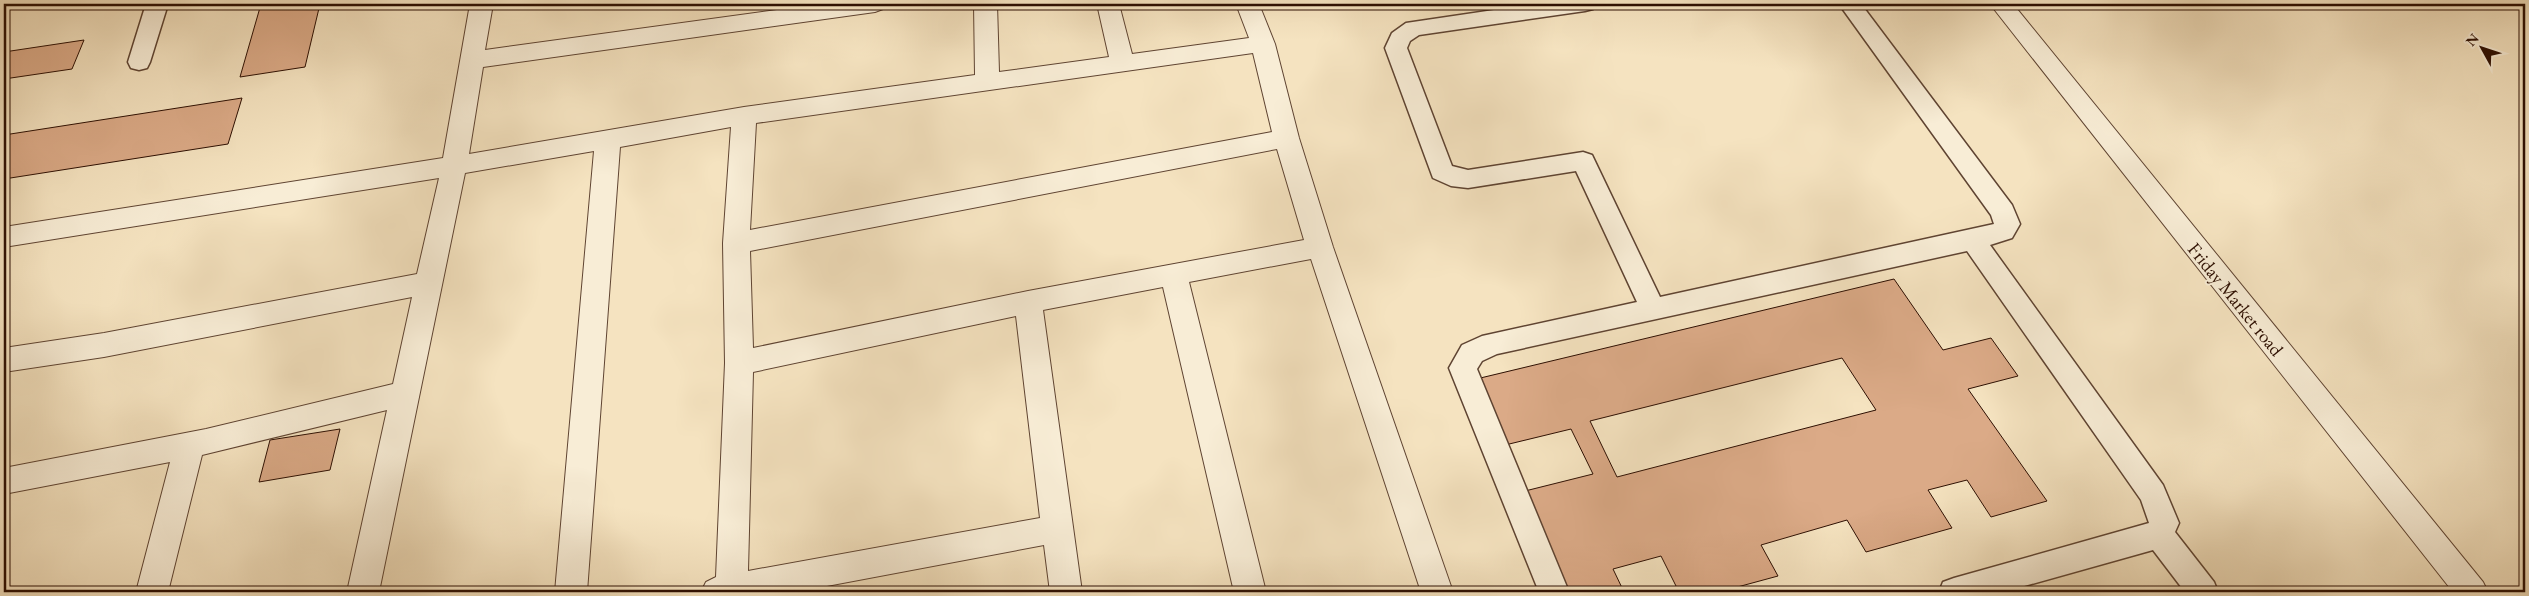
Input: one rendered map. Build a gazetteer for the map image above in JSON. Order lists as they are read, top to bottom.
{
  "streets": {
    "street": ["Friday Market road"]
  },
  "north": "top left"
}
